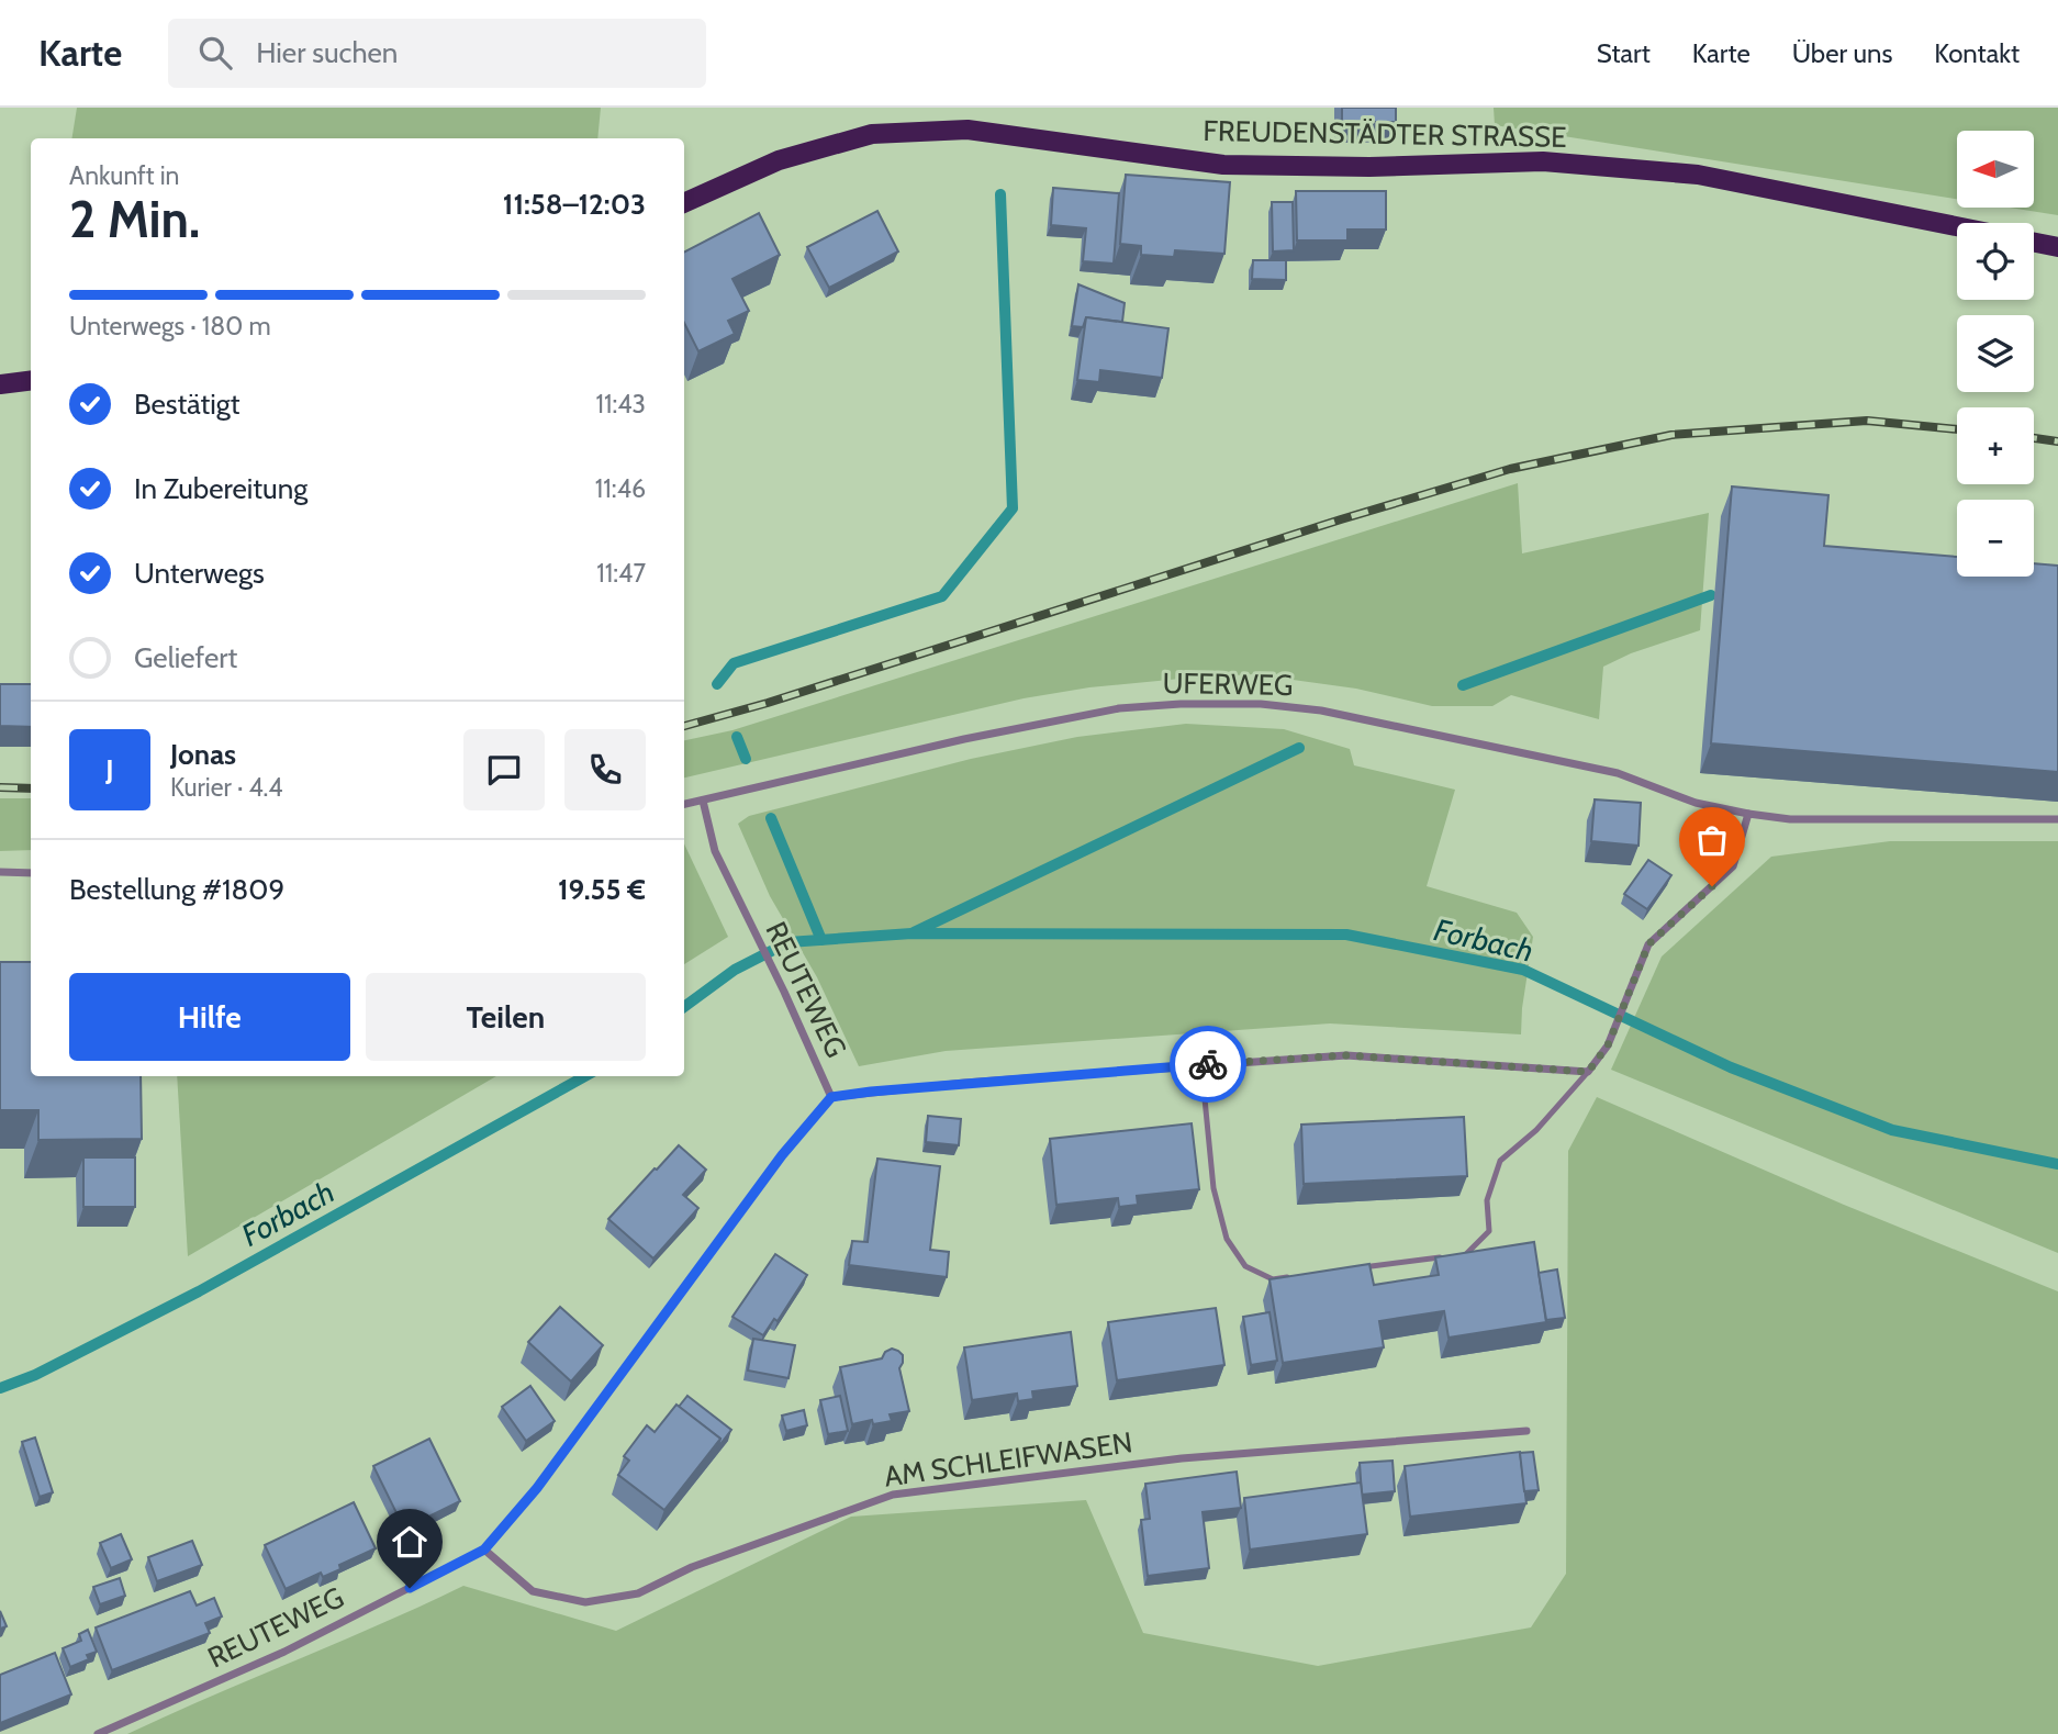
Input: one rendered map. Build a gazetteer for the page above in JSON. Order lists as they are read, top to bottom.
{
  "streets": {
    "main road": ["FREUDENSTÄDTER STRASSE"],
    "street": ["UFERWEG", "REUTEWEG", "AM SCHLEIFWASEN"]
  },
  "crossings": [
    ["UFERWEG", "REUTEWEG"],
    ["REUTEWEG", "AM SCHLEIFWASEN"]
  ],
  "water": ["Forbach"],
  "north": "left",
  "page": {
    "header": "Karte",
    "search": "Hier suchen",
    "nav": [
      "Start",
      "Karte",
      "Über uns",
      "Kontakt"
    ],
    "map_buttons": ["+", "−"],
    "heading": ["2 Min.", "Ankunft in", "11:58–12:03"],
    "panel": [
      "Jonas",
      "Kurier · 4.4",
      "Bestellung #1809",
      "19.55 €"
    ],
    "bar": "Unterwegs · 180 m",
    "list": [
      ["Bestätigt", "11:43"],
      ["In Zubereitung", "11:46"],
      ["Unterwegs", "11:47"],
      "Geliefert"
    ],
    "round": "J",
    "buttons": ["Hilfe", "Teilen"]
  }
}
